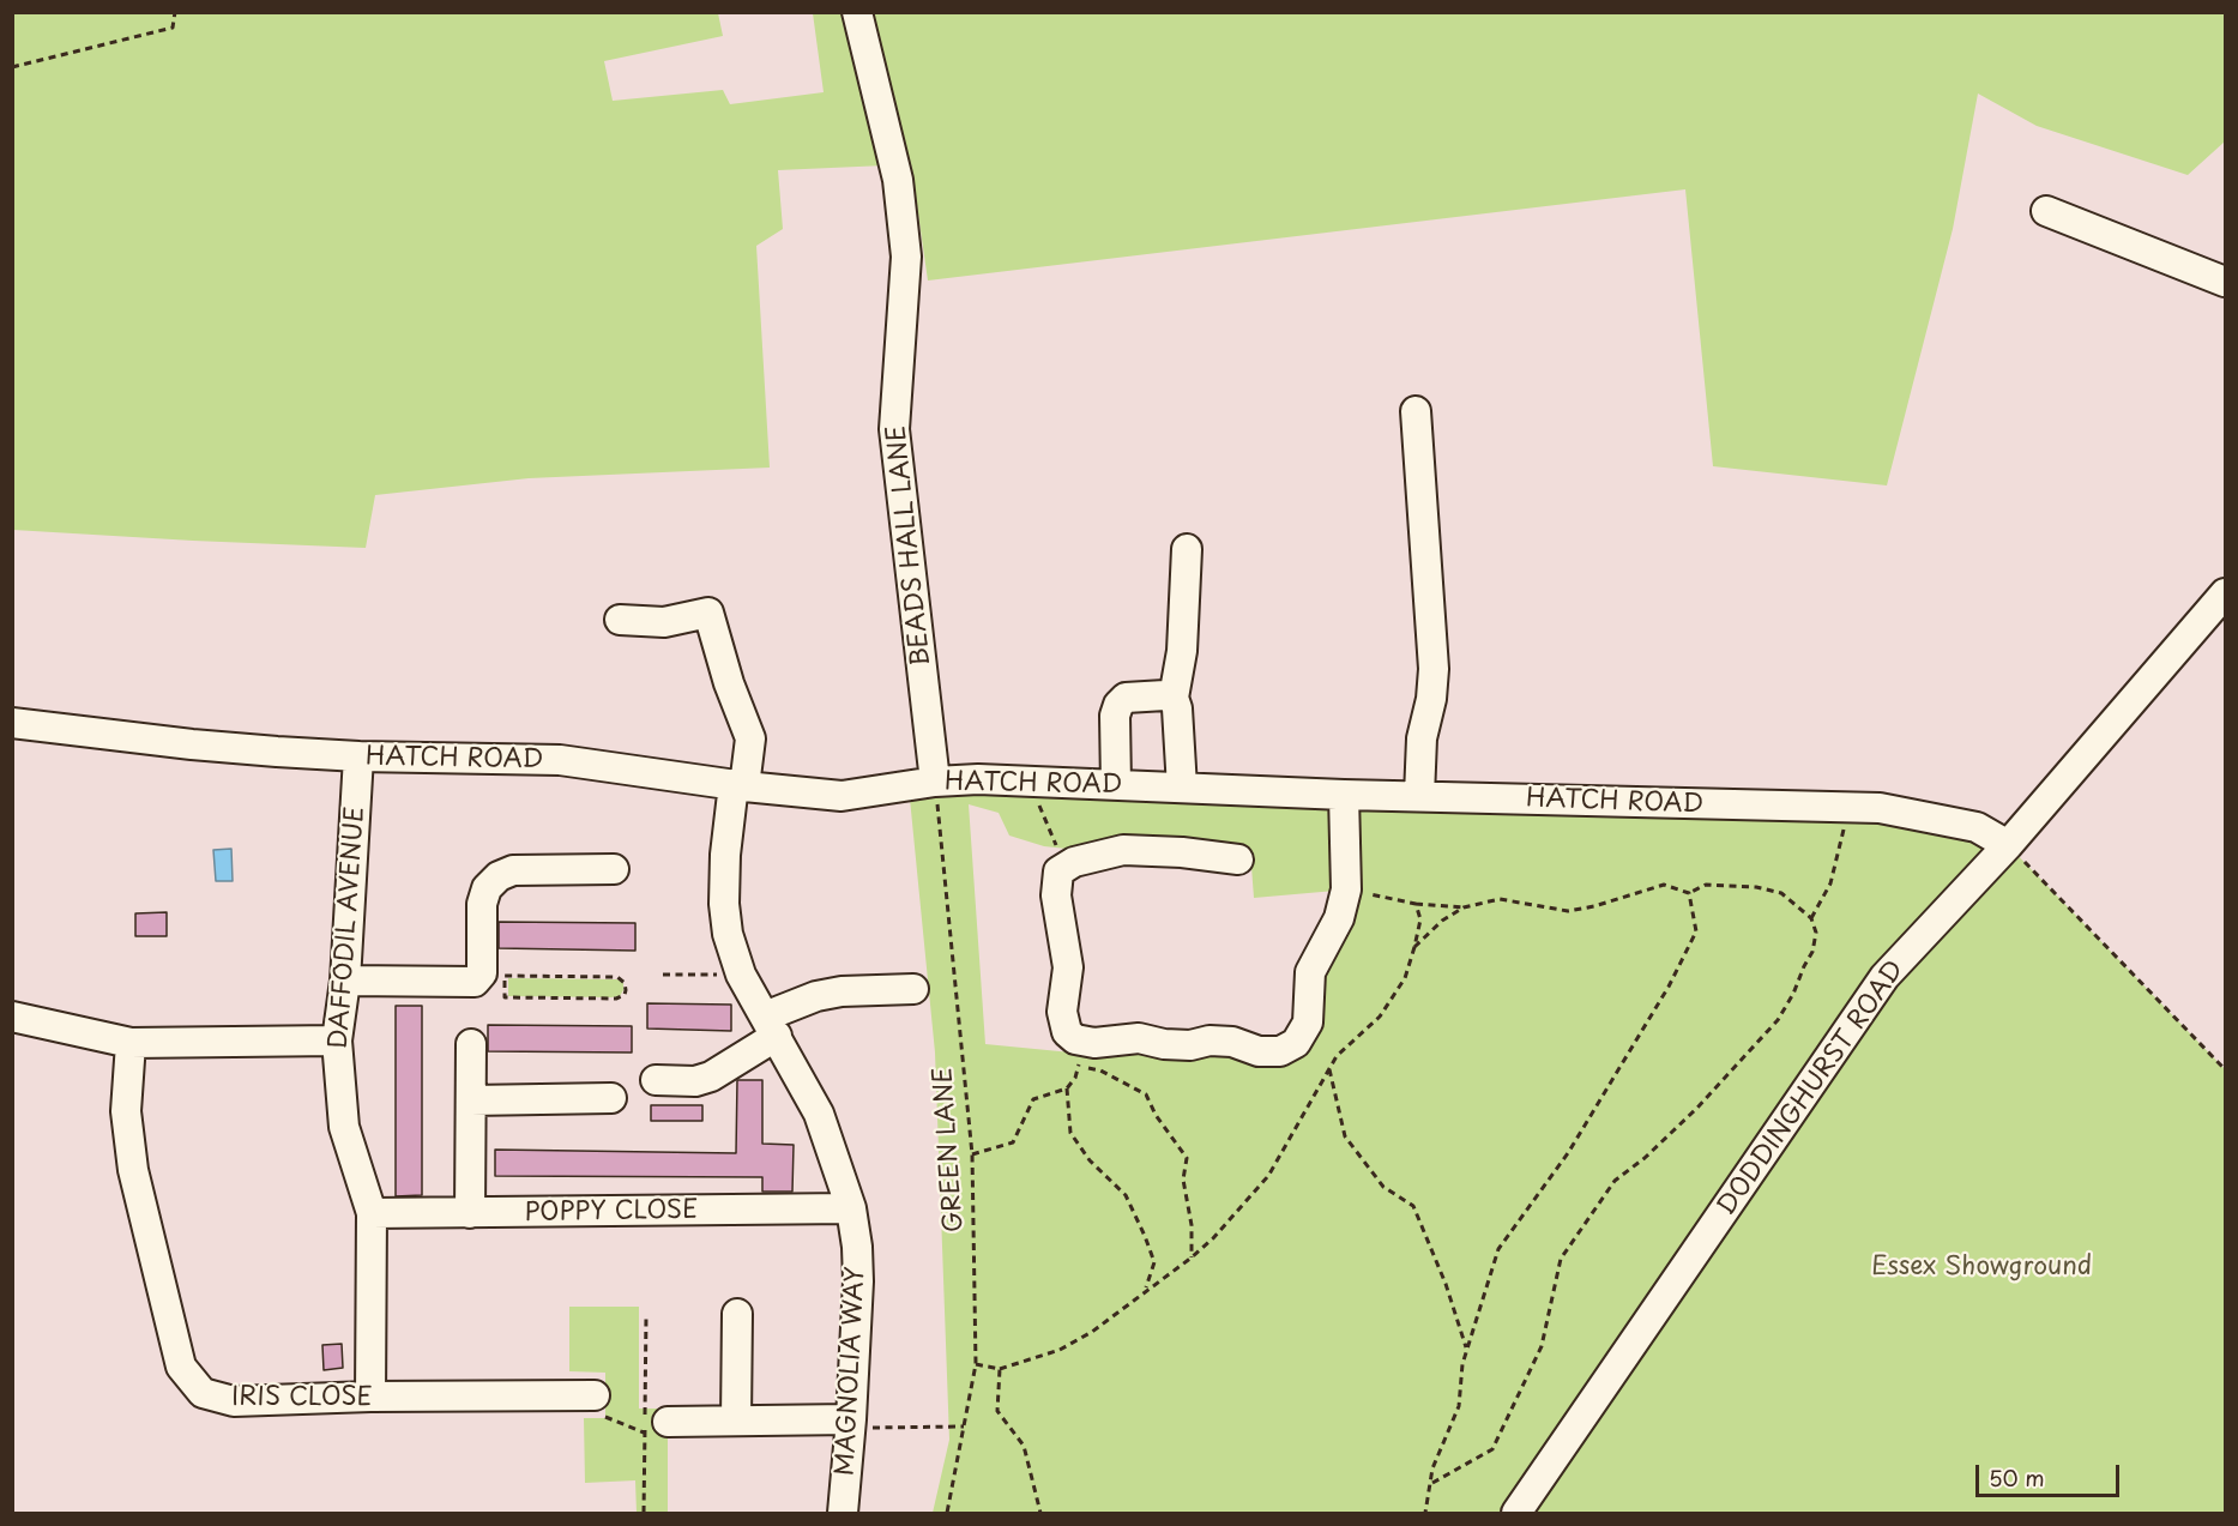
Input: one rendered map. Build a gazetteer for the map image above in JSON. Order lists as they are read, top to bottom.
{
  "streets": {
    "street": [
      "BEADS HALL LANE",
      "HATCH ROAD",
      "DAFFODIL AVENUE",
      "DODDINGHURST ROAD",
      "POPPY CLOSE",
      "MAGNOLIA WAY",
      "IRIS CLOSE"
    ],
    "path": ["GREEN LANE"]
  },
  "crossings": [
    ["BEADS HALL LANE", "HATCH ROAD"],
    ["BEADS HALL LANE", "GREEN LANE"],
    ["HATCH ROAD", "DAFFODIL AVENUE"],
    ["HATCH ROAD", "DODDINGHURST ROAD"],
    ["HATCH ROAD", "GREEN LANE"],
    ["HATCH ROAD", "MAGNOLIA WAY"],
    ["DAFFODIL AVENUE", "POPPY CLOSE"],
    ["DAFFODIL AVENUE", "IRIS CLOSE"],
    ["POPPY CLOSE", "MAGNOLIA WAY"]
  ],
  "parks": ["Essex Showground"],
  "scale_bar": "50 m"
}
